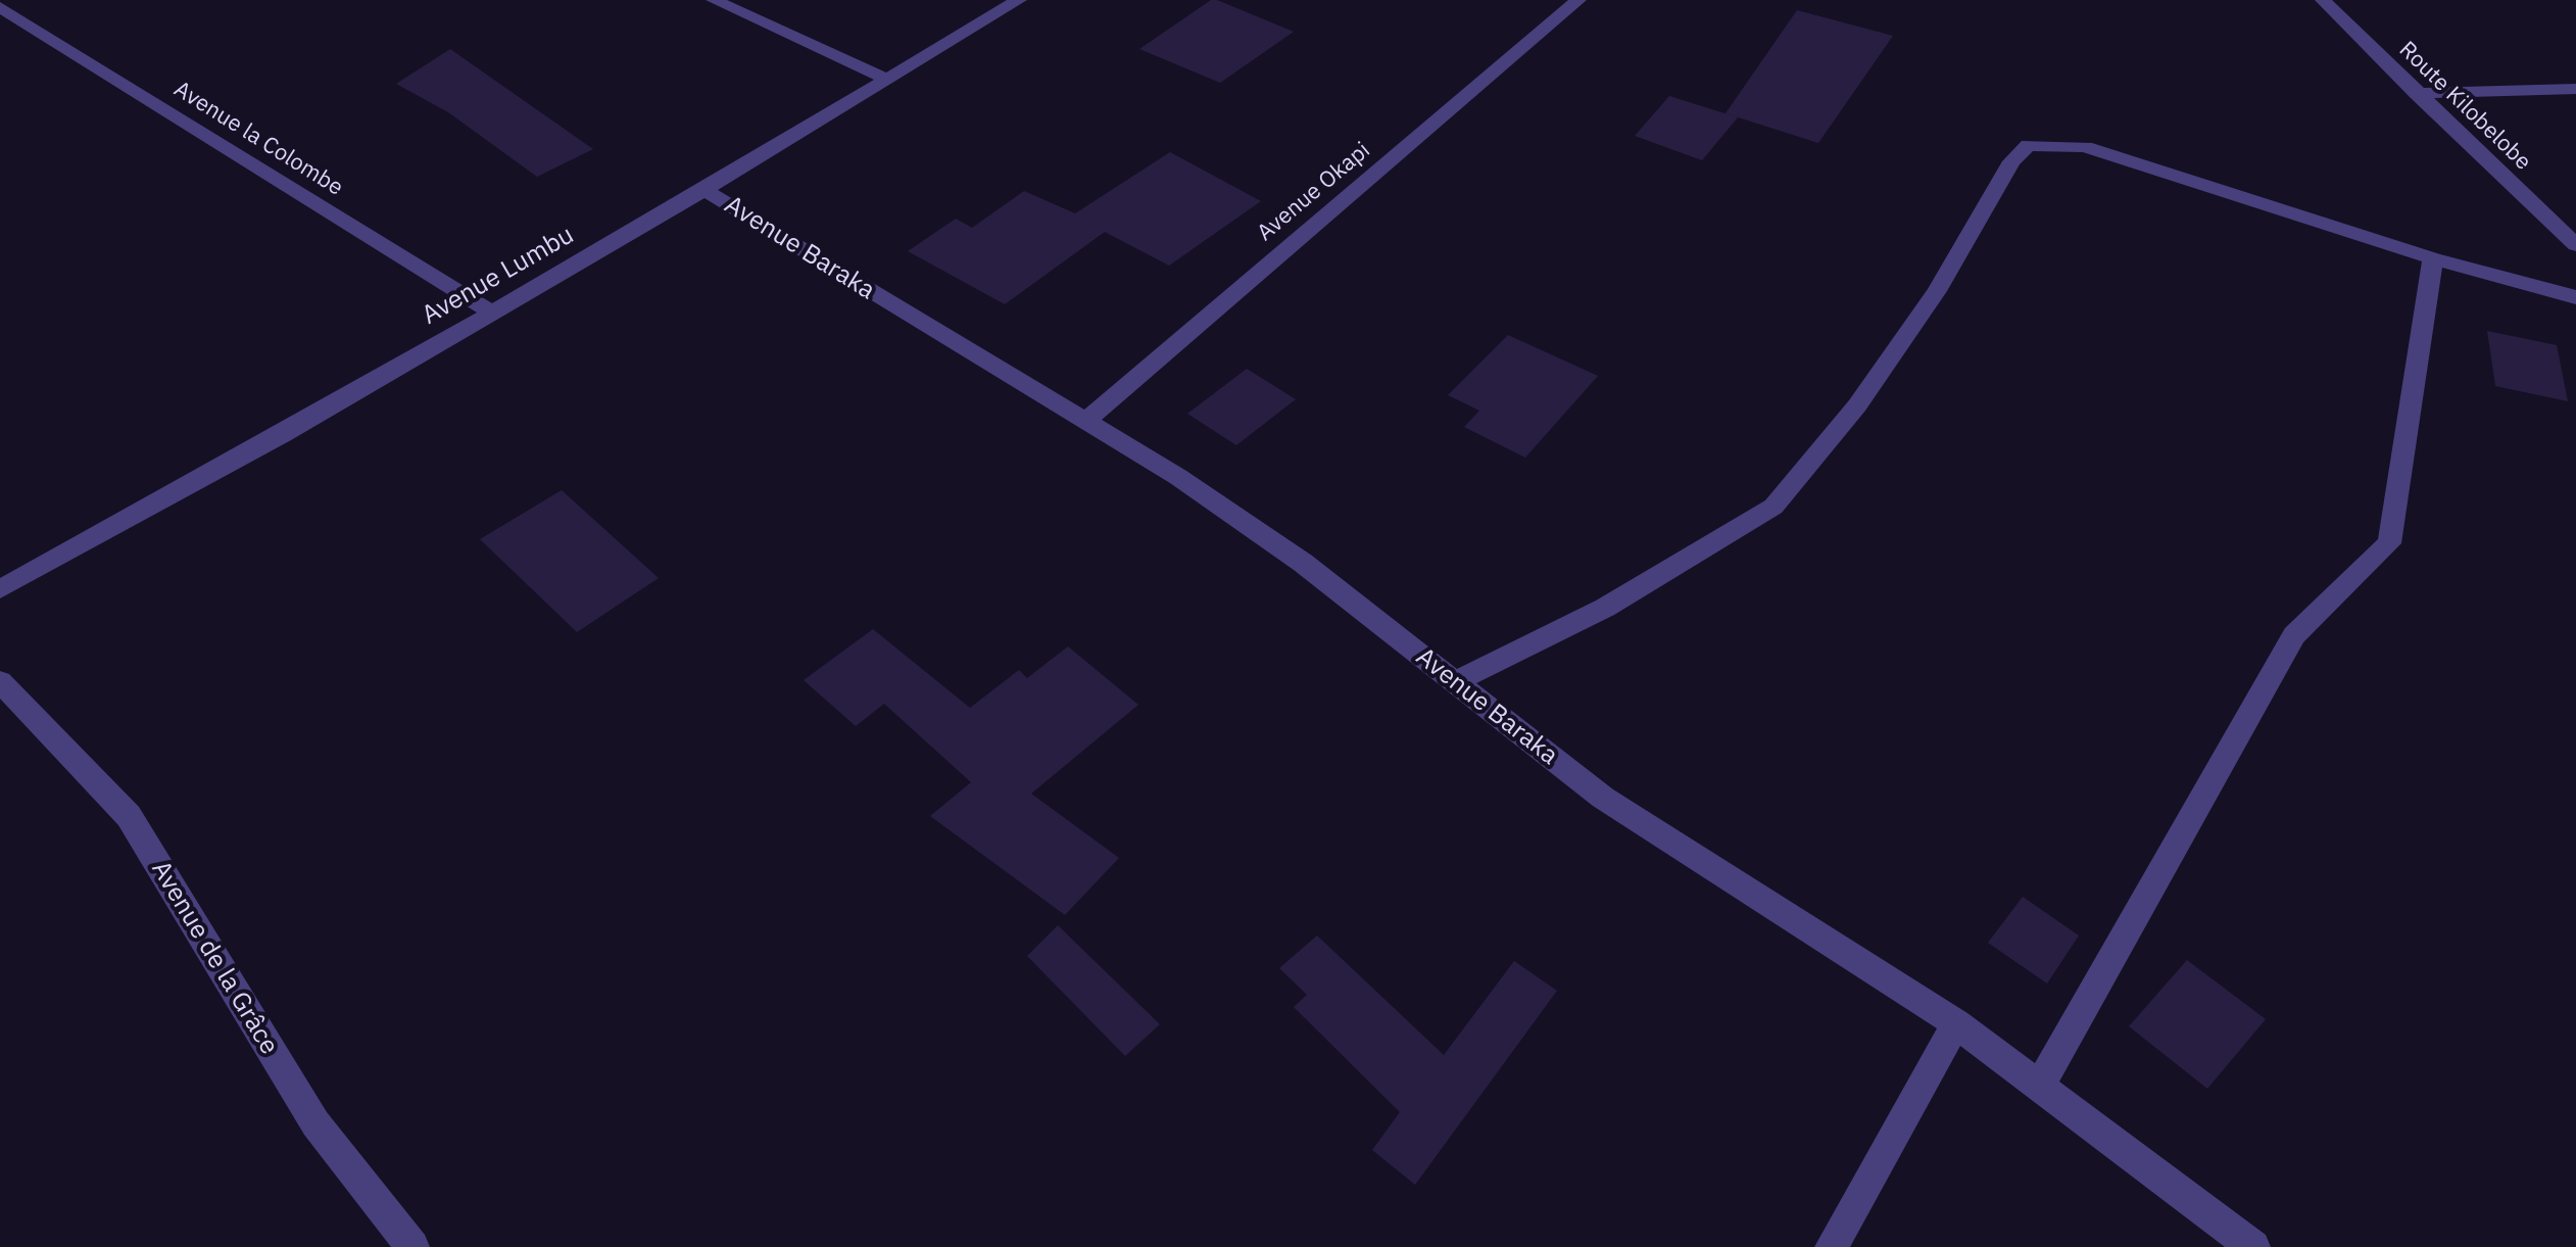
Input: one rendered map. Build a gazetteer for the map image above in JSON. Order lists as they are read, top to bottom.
{
  "streets": {
    "street": [
      "Route Kilobelobe",
      "Avenue la Colombe",
      "Avenue Okapi",
      "Avenue Baraka",
      "Avenue Lumbu",
      "Avenue de la Grâce"
    ]
  },
  "crossings": [
    ["Avenue la Colombe", "Avenue Lumbu"],
    ["Avenue Okapi", "Avenue Baraka"],
    ["Avenue Baraka", "Avenue Lumbu"]
  ]
}
